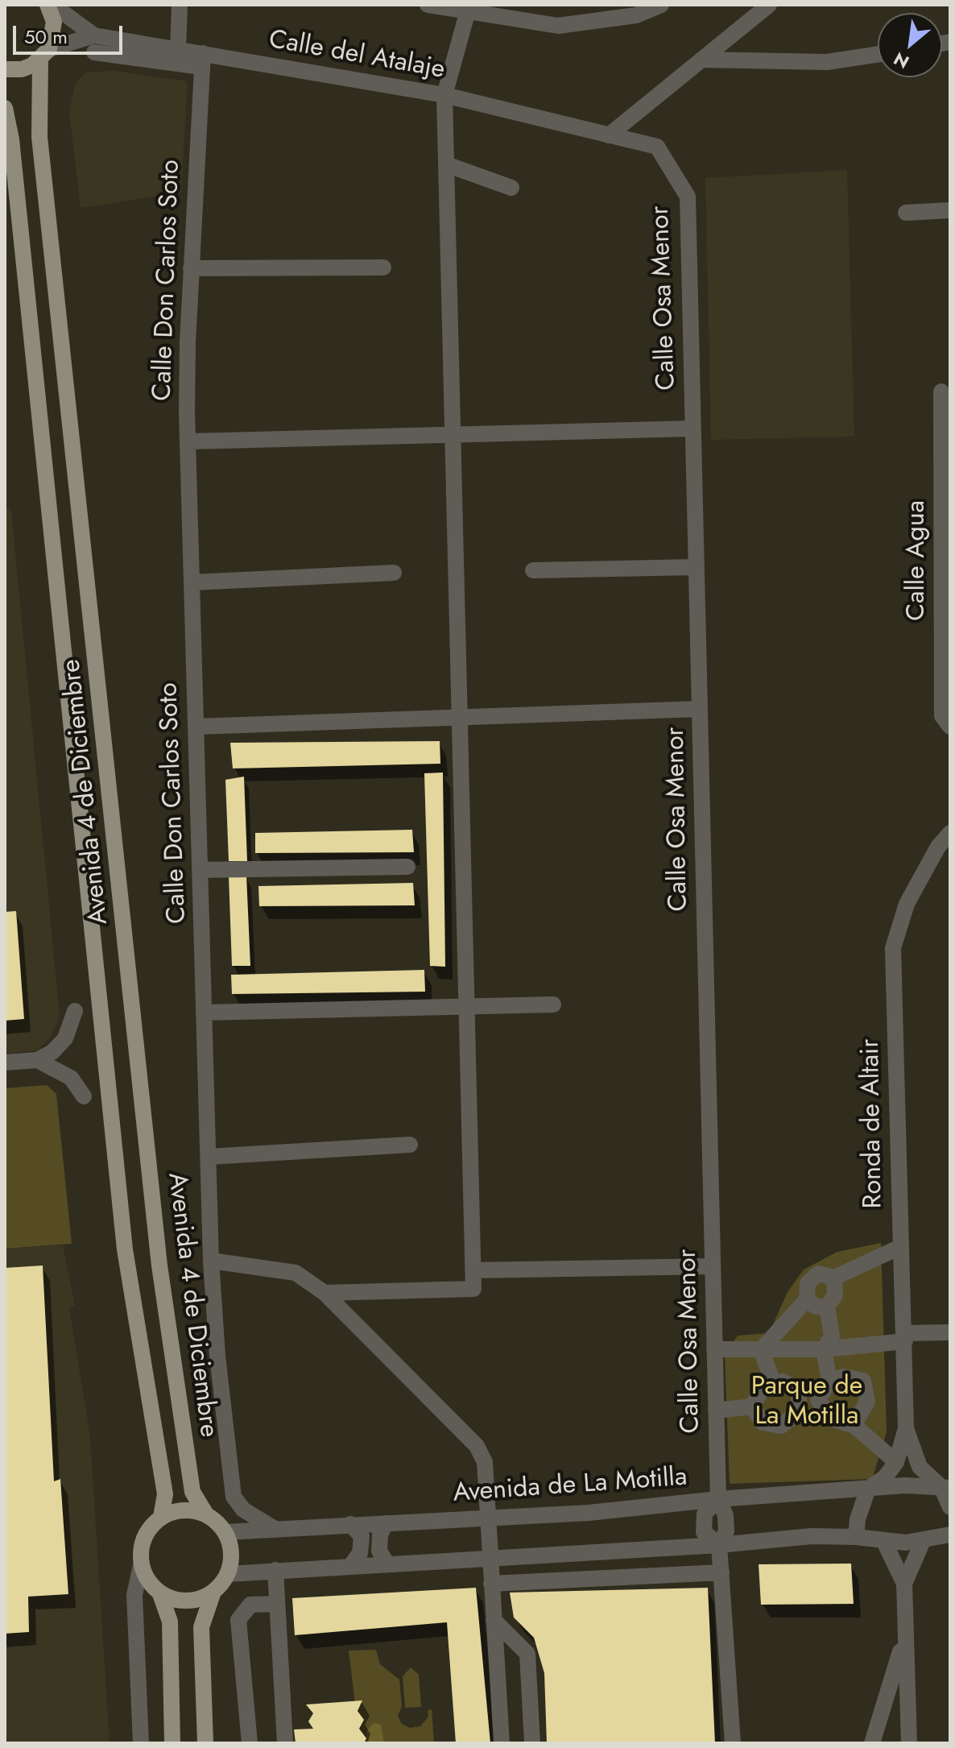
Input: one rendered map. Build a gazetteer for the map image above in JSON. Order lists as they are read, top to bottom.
{
  "streets": {
    "main road": ["Avenida 4 de Diciembre"],
    "street": [
      "Calle del Atalaje",
      "Calle Don Carlos Soto",
      "Calle Osa Menor",
      "Calle Agua",
      "Ronda de Altair",
      "Avenida de La Motilla"
    ]
  },
  "crossings": [
    ["Calle del Atalaje", "Calle Don Carlos Soto"],
    ["Calle del Atalaje", "Calle Osa Menor"],
    ["Calle del Atalaje", "Avenida 4 de Diciembre"],
    ["Calle Don Carlos Soto", "Avenida de La Motilla"],
    ["Calle Osa Menor", "Avenida de La Motilla"],
    ["Avenida 4 de Diciembre", "Avenida de La Motilla"],
    ["Ronda de Altair", "Avenida de La Motilla"]
  ],
  "parks": ["Parque de La Motilla"],
  "scale_bar": "50 m",
  "north": "bottom left"
}
